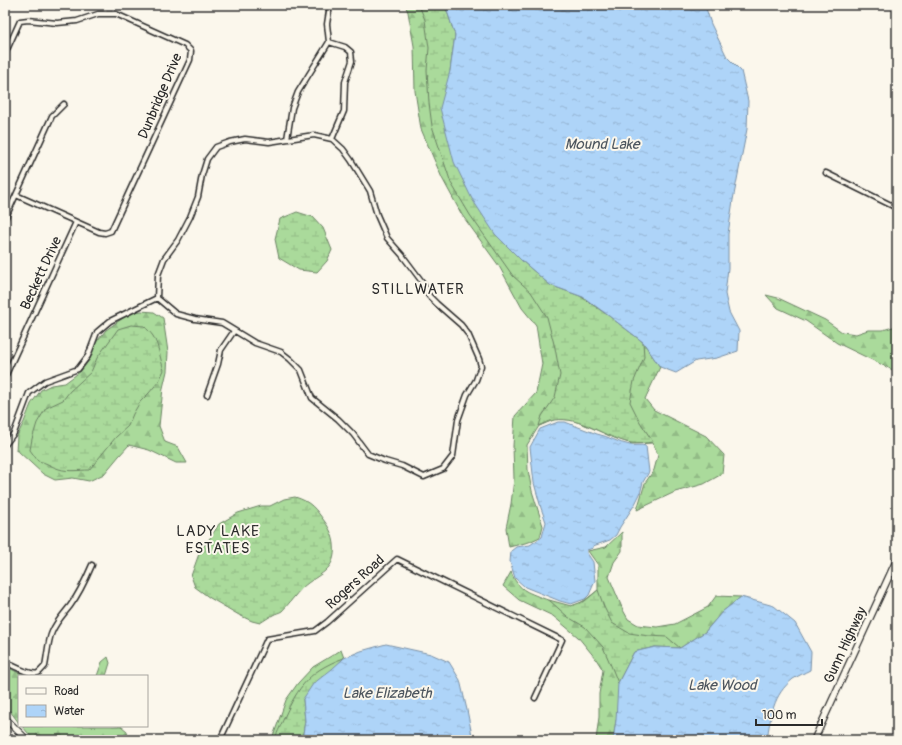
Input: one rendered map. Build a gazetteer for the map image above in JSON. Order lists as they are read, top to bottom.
{
  "streets": {
    "main road": ["Gunn Highway"],
    "street": ["Dunbridge Drive", "Beckett Drive", "Rogers Road"]
  },
  "crossings": [
    ["Dunbridge Drive", "Beckett Drive"]
  ],
  "districts": ["STILLWATER", "LADY LAKE ESTATES"],
  "water": ["Mound Lake", "Lake Wood", "Lake Elizabeth"],
  "legend": ["Road", "Water"],
  "scale_bar": "100 m"
}
